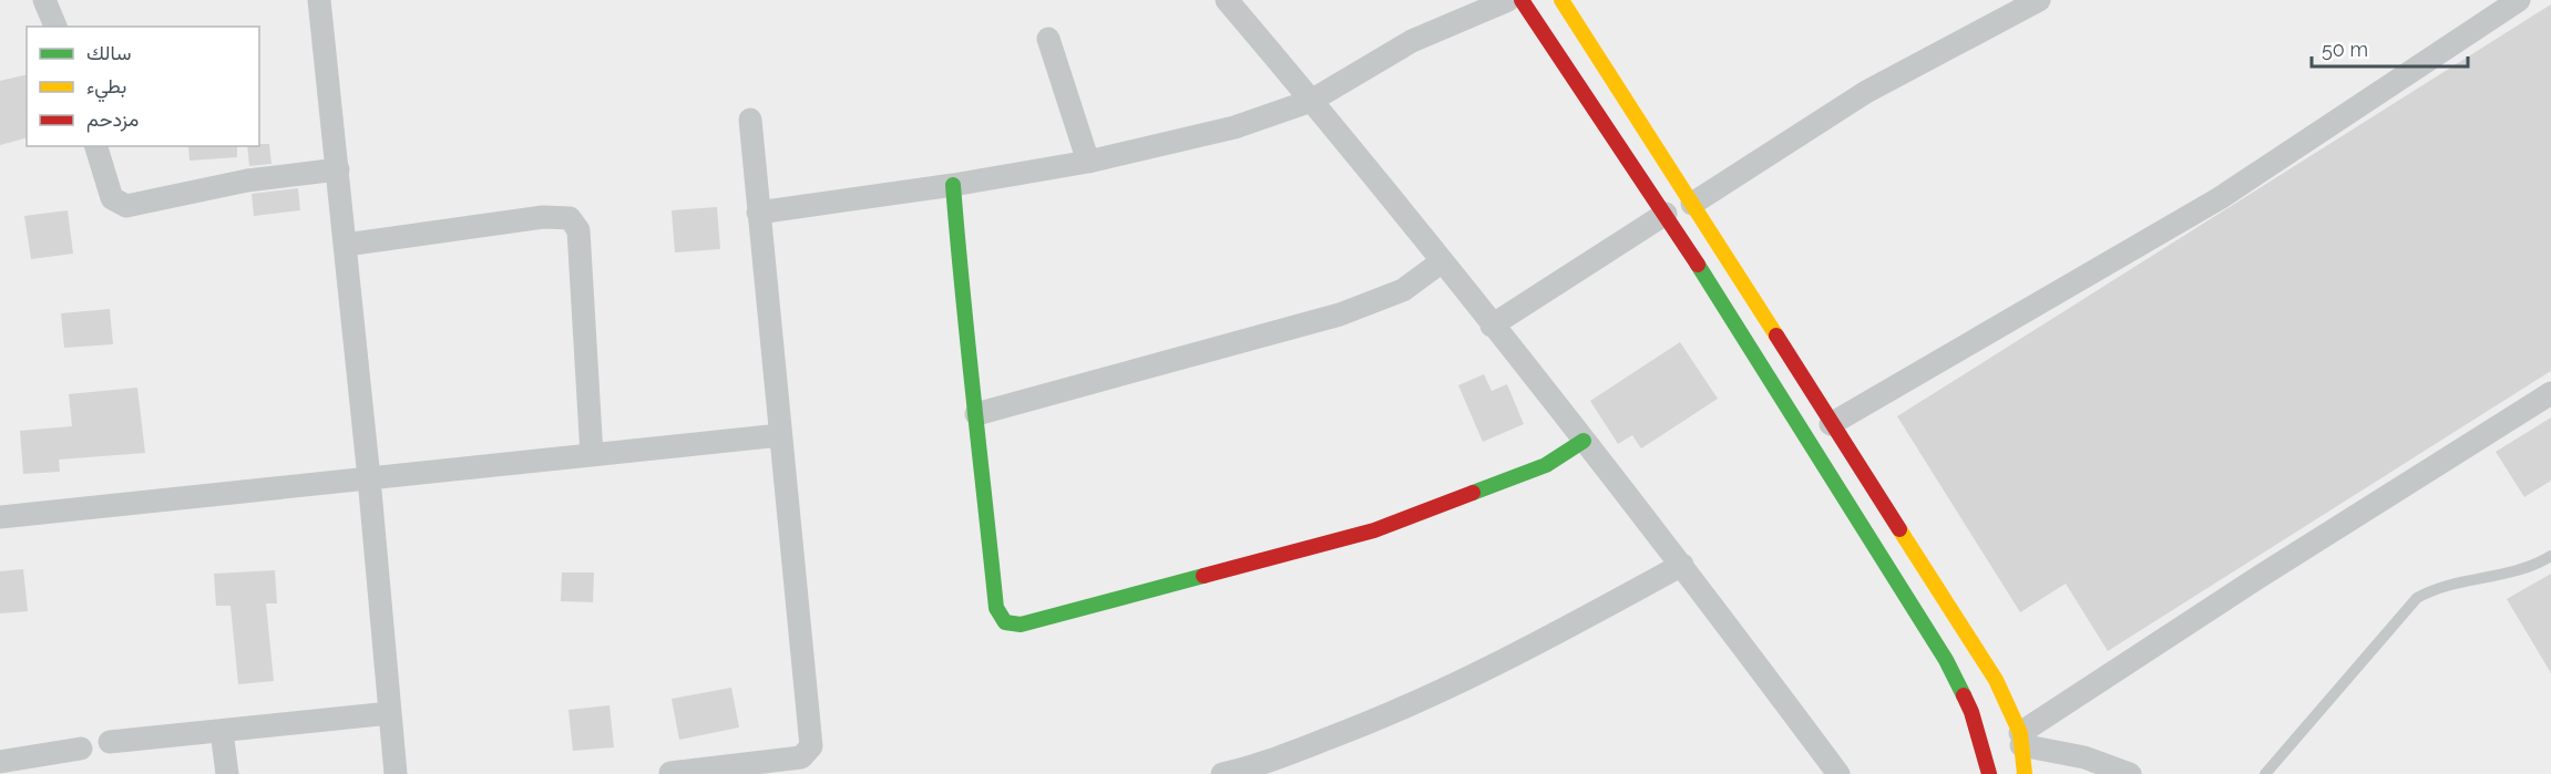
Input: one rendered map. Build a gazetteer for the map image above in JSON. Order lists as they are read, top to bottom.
{
  "legend": ["سالك", "بطيء", "مزدحم"],
  "scale_bar": "50 m"
}
